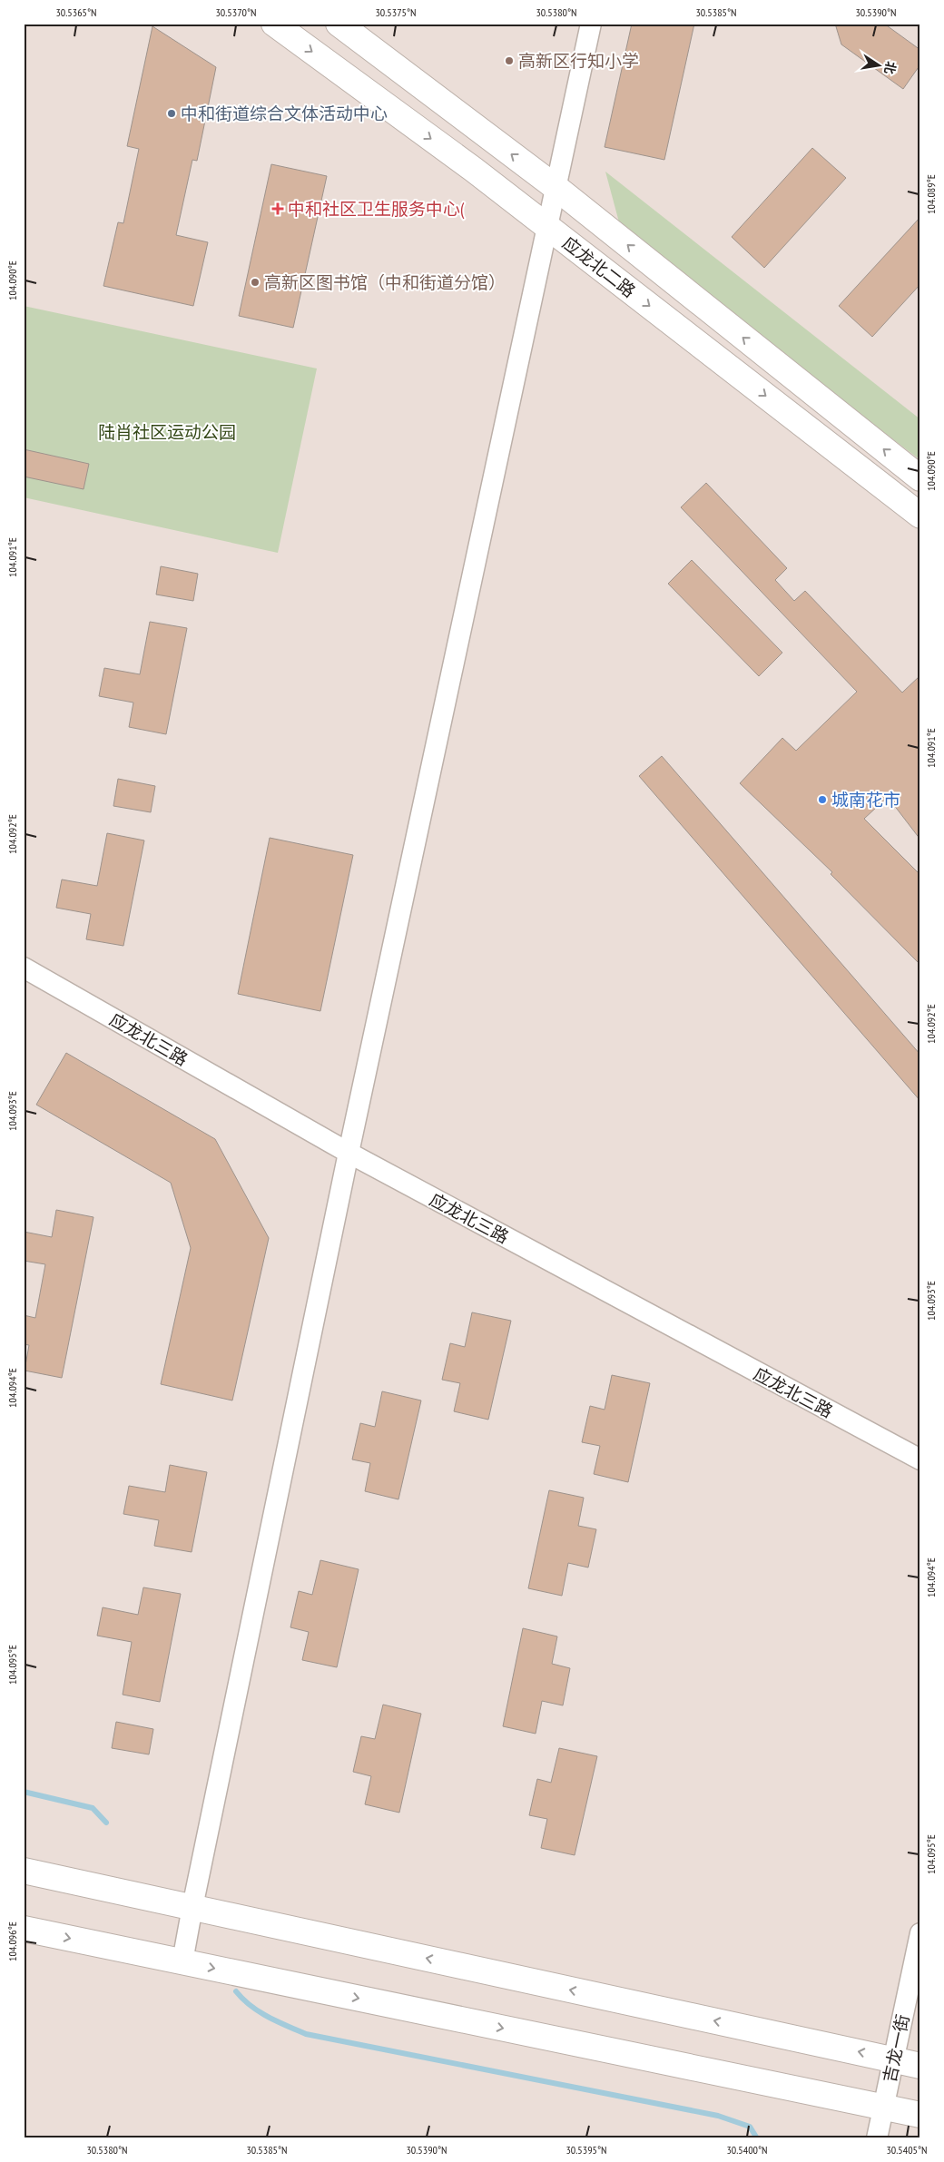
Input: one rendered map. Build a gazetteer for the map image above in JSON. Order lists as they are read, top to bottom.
{
  "streets": {
    "main road": ["应龙北二路"],
    "street": ["应龙北三路", "吉龙一街"]
  },
  "parks": ["陆肖社区运动公园"],
  "places": {
    "other": [
      "高新区行知小学",
      "中和街道综合文体活动中心",
      "高新区图书馆（中和街道分馆）",
      "城南花市"
    ],
    "health": ["中和社区卫生服务中心("]
  },
  "north": "right",
  "coordinates": [
    "30.5365°N",
    "30.5370°N",
    "30.5375°N",
    "30.5380°N",
    "30.5385°N",
    "30.5390°N",
    "104.089°E",
    "104.090°E",
    "104.091°E",
    "104.092°E",
    "104.093°E",
    "104.094°E",
    "104.095°E",
    "104.096°E",
    "30.5395°N",
    "30.5400°N",
    "30.5405°N"
  ]
}
